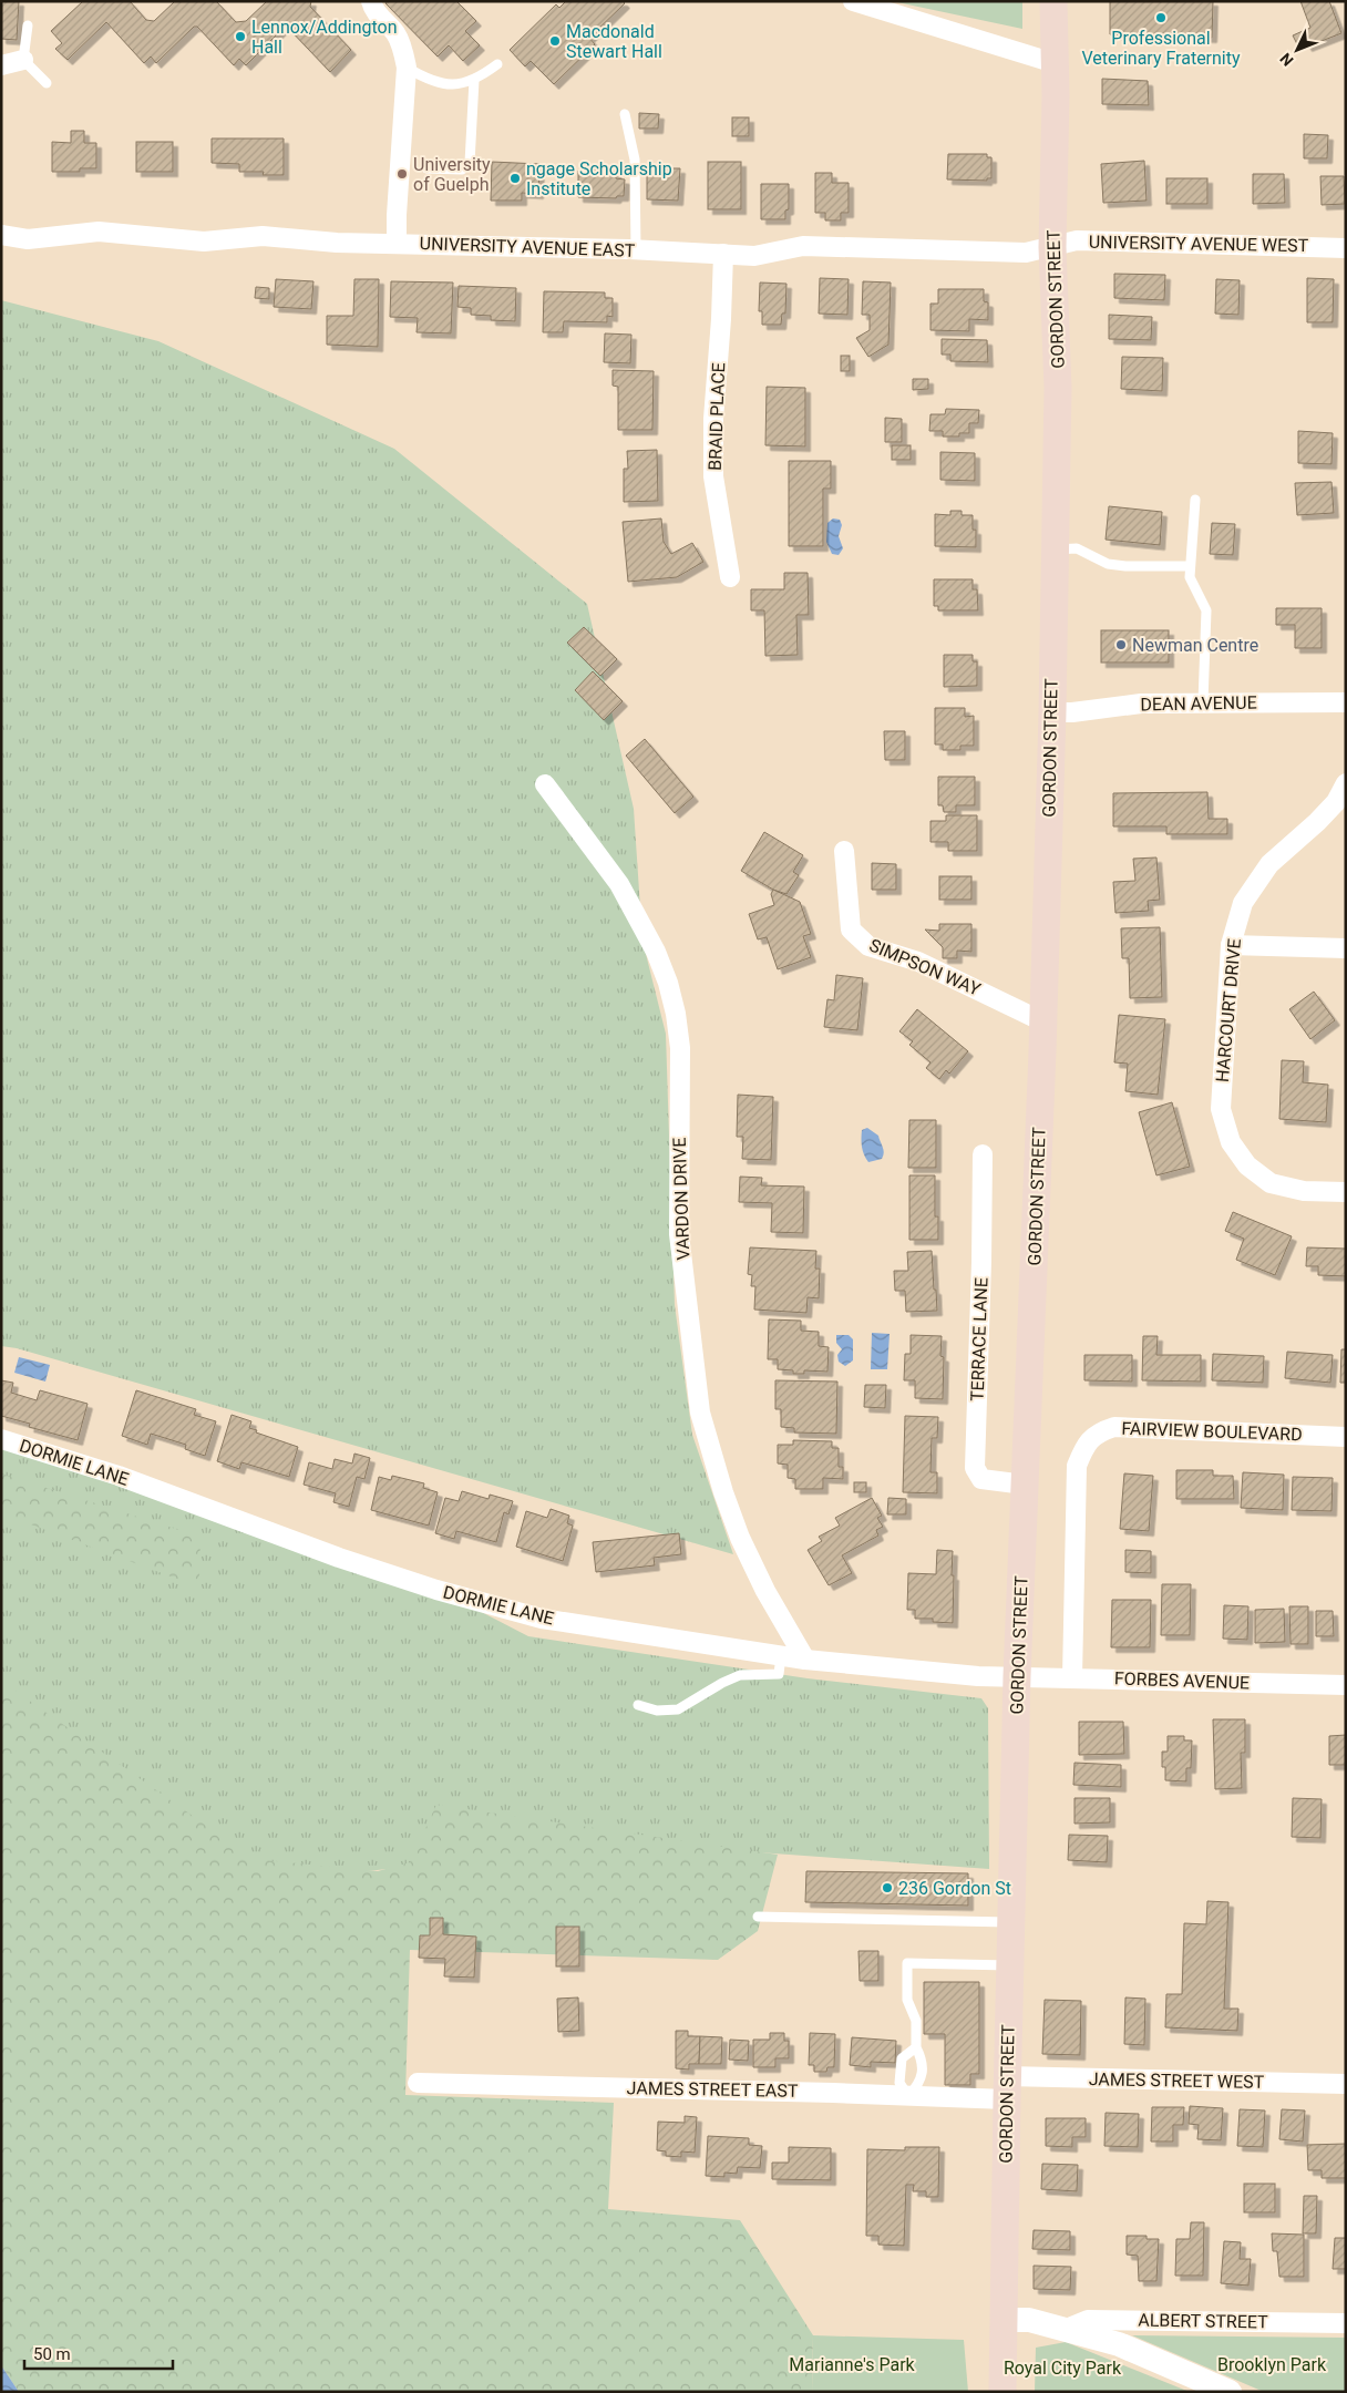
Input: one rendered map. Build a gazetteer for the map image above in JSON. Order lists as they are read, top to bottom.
{
  "streets": {
    "main road": ["GORDON STREET"],
    "street": [
      "UNIVERSITY AVENUE WEST",
      "UNIVERSITY AVENUE EAST",
      "BRAID PLACE",
      "DEAN AVENUE",
      "SIMPSON WAY",
      "HARCOURT DRIVE",
      "VARDON DRIVE",
      "TERRACE LANE",
      "FAIRVIEW BOULEVARD",
      "DORMIE LANE",
      "FORBES AVENUE",
      "JAMES STREET WEST",
      "JAMES STREET EAST",
      "ALBERT STREET"
    ]
  },
  "crossings": [
    ["UNIVERSITY AVENUE WEST", "UNIVERSITY AVENUE EAST"],
    ["UNIVERSITY AVENUE WEST", "GORDON STREET"],
    ["UNIVERSITY AVENUE EAST", "GORDON STREET"],
    ["UNIVERSITY AVENUE EAST", "BRAID PLACE"],
    ["GORDON STREET", "DEAN AVENUE"],
    ["GORDON STREET", "SIMPSON WAY"],
    ["GORDON STREET", "TERRACE LANE"],
    ["GORDON STREET", "DORMIE LANE"],
    ["GORDON STREET", "FORBES AVENUE"],
    ["GORDON STREET", "JAMES STREET WEST"],
    ["GORDON STREET", "JAMES STREET EAST"],
    ["VARDON DRIVE", "DORMIE LANE"],
    ["FAIRVIEW BOULEVARD", "FORBES AVENUE"],
    ["DORMIE LANE", "FORBES AVENUE"],
    ["JAMES STREET WEST", "JAMES STREET EAST"]
  ],
  "parks": ["Marianne's Park", "Brooklyn Park", "Royal City Park"],
  "places": [
    "Professional Veterinary Fraternity",
    "Lennox/Addington Hall",
    "Macdonald Stewart Hall",
    "University of Guelph",
    "ngage Scholarship Institute",
    "Newman Centre",
    "236 Gordon St"
  ],
  "scale_bar": "50 m",
  "north": "bottom left"
}
